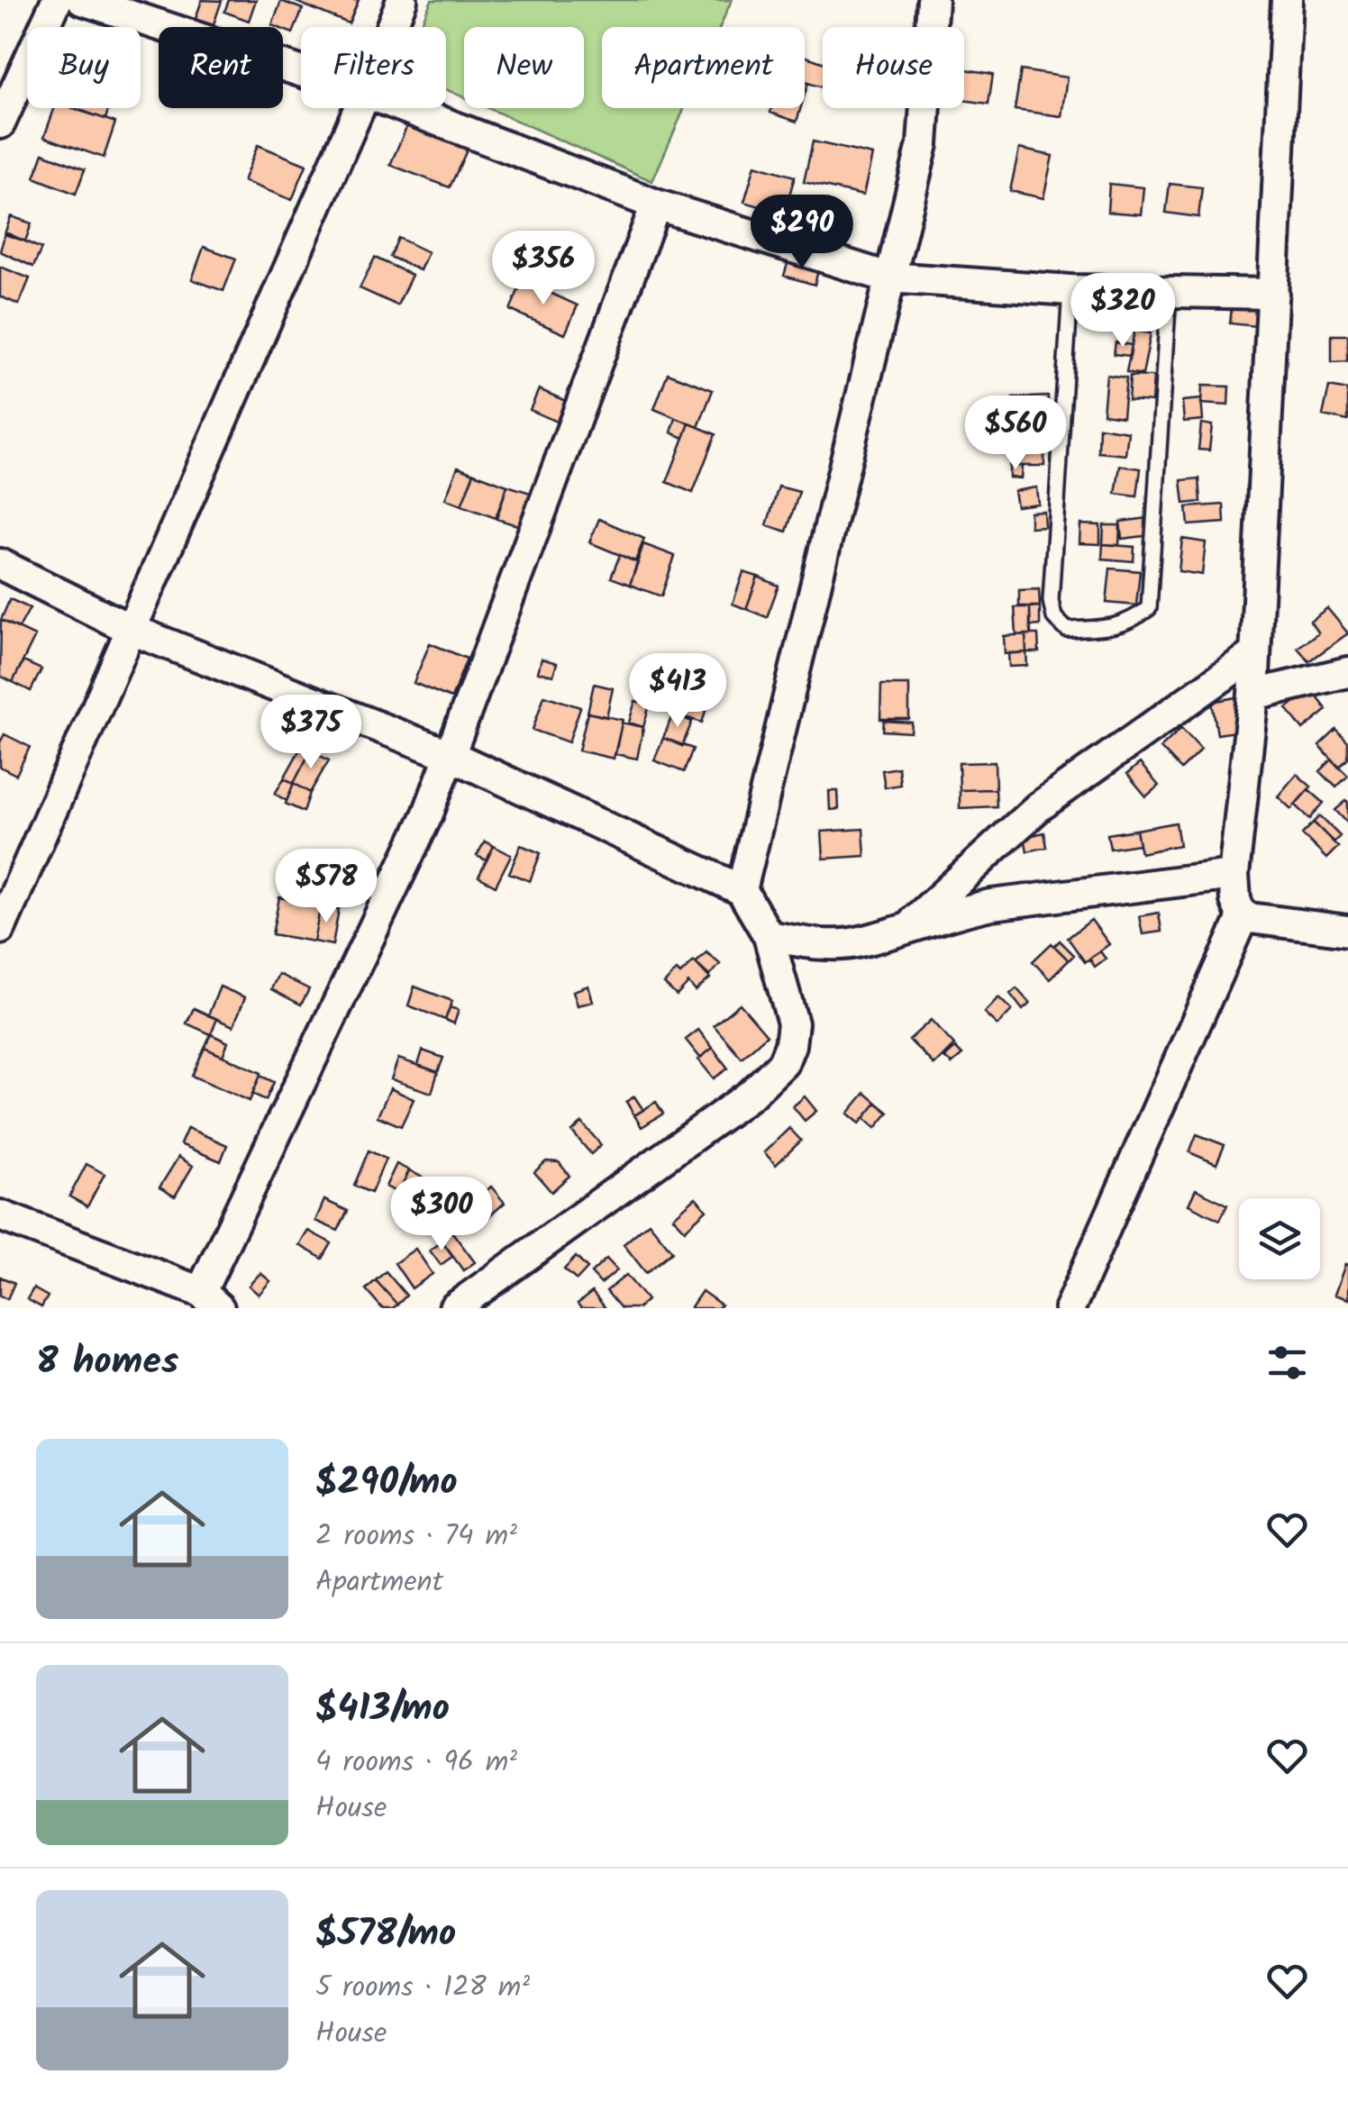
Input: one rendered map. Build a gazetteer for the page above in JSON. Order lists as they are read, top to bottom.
{
  "page": {
    "chip": [
      "Buy",
      "Rent",
      "Filters",
      "New",
      "Apartment",
      "House"
    ],
    "price": [
      "$290",
      "$356",
      "$320",
      "$560",
      "$413",
      "$375",
      "$578",
      "$300"
    ],
    "heading": "8 homes",
    "list": [
      {
        "name": "$290/mo",
        "note": "2 rooms · 74 m² · Apartment"
      },
      {
        "name": "$413/mo",
        "note": "4 rooms · 96 m² · House"
      },
      {
        "name": "$578/mo",
        "note": "5 rooms · 128 m² · House"
      }
    ]
  }
}
